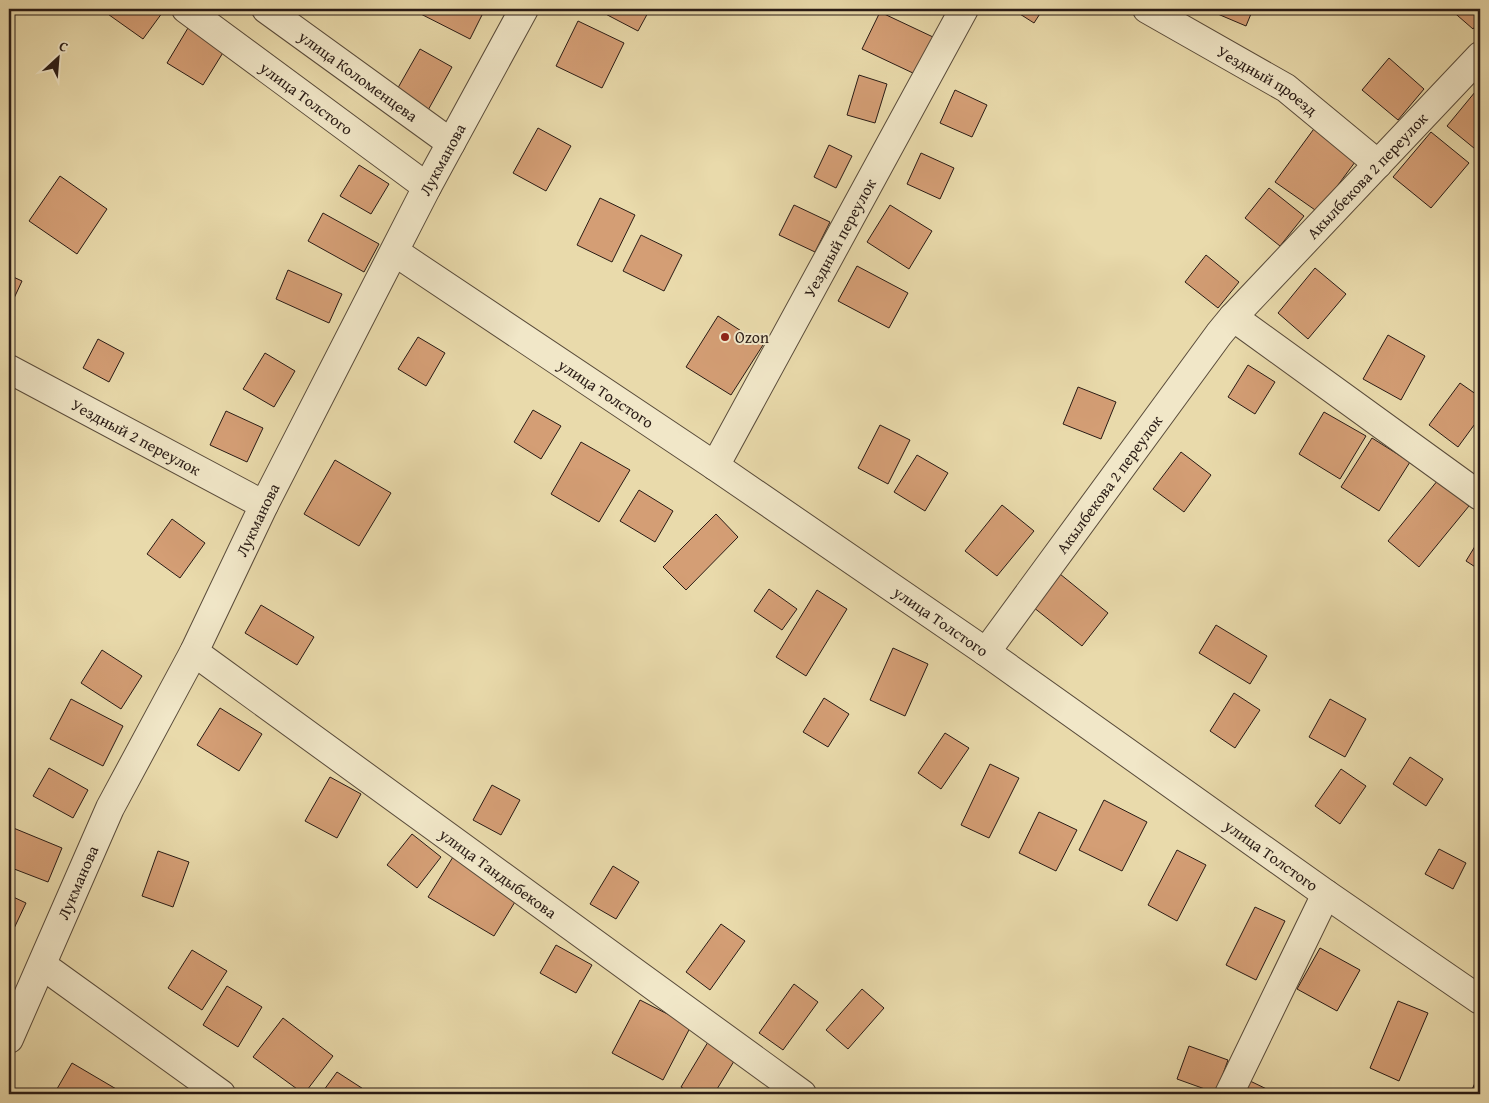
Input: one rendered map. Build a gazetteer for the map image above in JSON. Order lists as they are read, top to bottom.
{
  "streets": {
    "street": [
      "улица Коломенцева",
      "Уездный проезд",
      "улица Толстого",
      "Лукманова",
      "Акылбекова 2 переулок",
      "Уездный переулок",
      "Уездный 2 переулок",
      "улица Тандыбекова"
    ]
  },
  "crossings": [
    ["улица Коломенцева", "Лукманова"],
    ["Уездный проезд", "Акылбекова 2 переулок"],
    ["улица Толстого", "Лукманова"],
    ["улица Толстого", "Акылбекова 2 переулок"],
    ["улица Толстого", "Уездный переулок"],
    ["Лукманова", "Уездный 2 переулок"],
    ["Лукманова", "улица Тандыбекова"]
  ],
  "places": ["Ozon"],
  "north": "top right"
}
